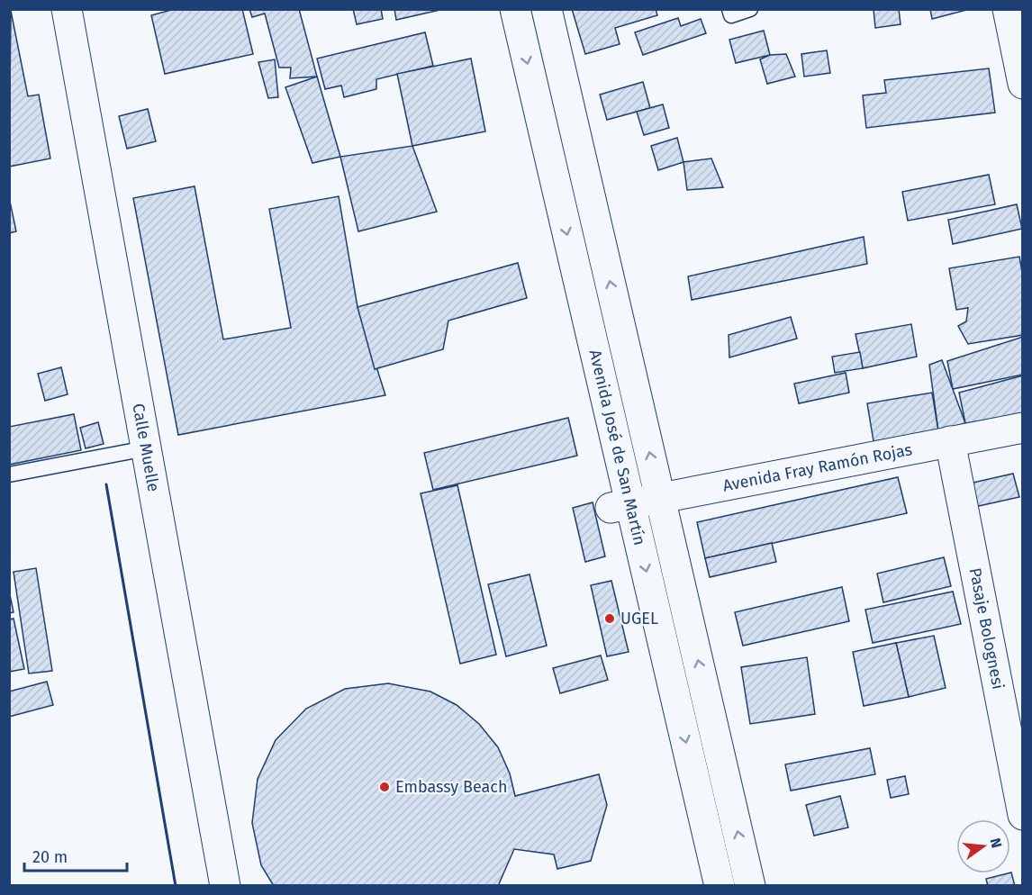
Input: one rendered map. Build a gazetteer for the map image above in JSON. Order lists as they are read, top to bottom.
{
  "streets": {
    "main road": [
      "Calle Muelle",
      "Avenida José de San Martín",
      "Avenida Fray Ramón Rojas",
      "Pasaje Bolognesi"
    ]
  },
  "crossings": [
    ["Avenida José de San Martín", "Avenida Fray Ramón Rojas"],
    ["Avenida Fray Ramón Rojas", "Pasaje Bolognesi"]
  ],
  "places": ["UGEL", "Embassy Beach"],
  "scale_bar": "20 m",
  "north": "right"
}
